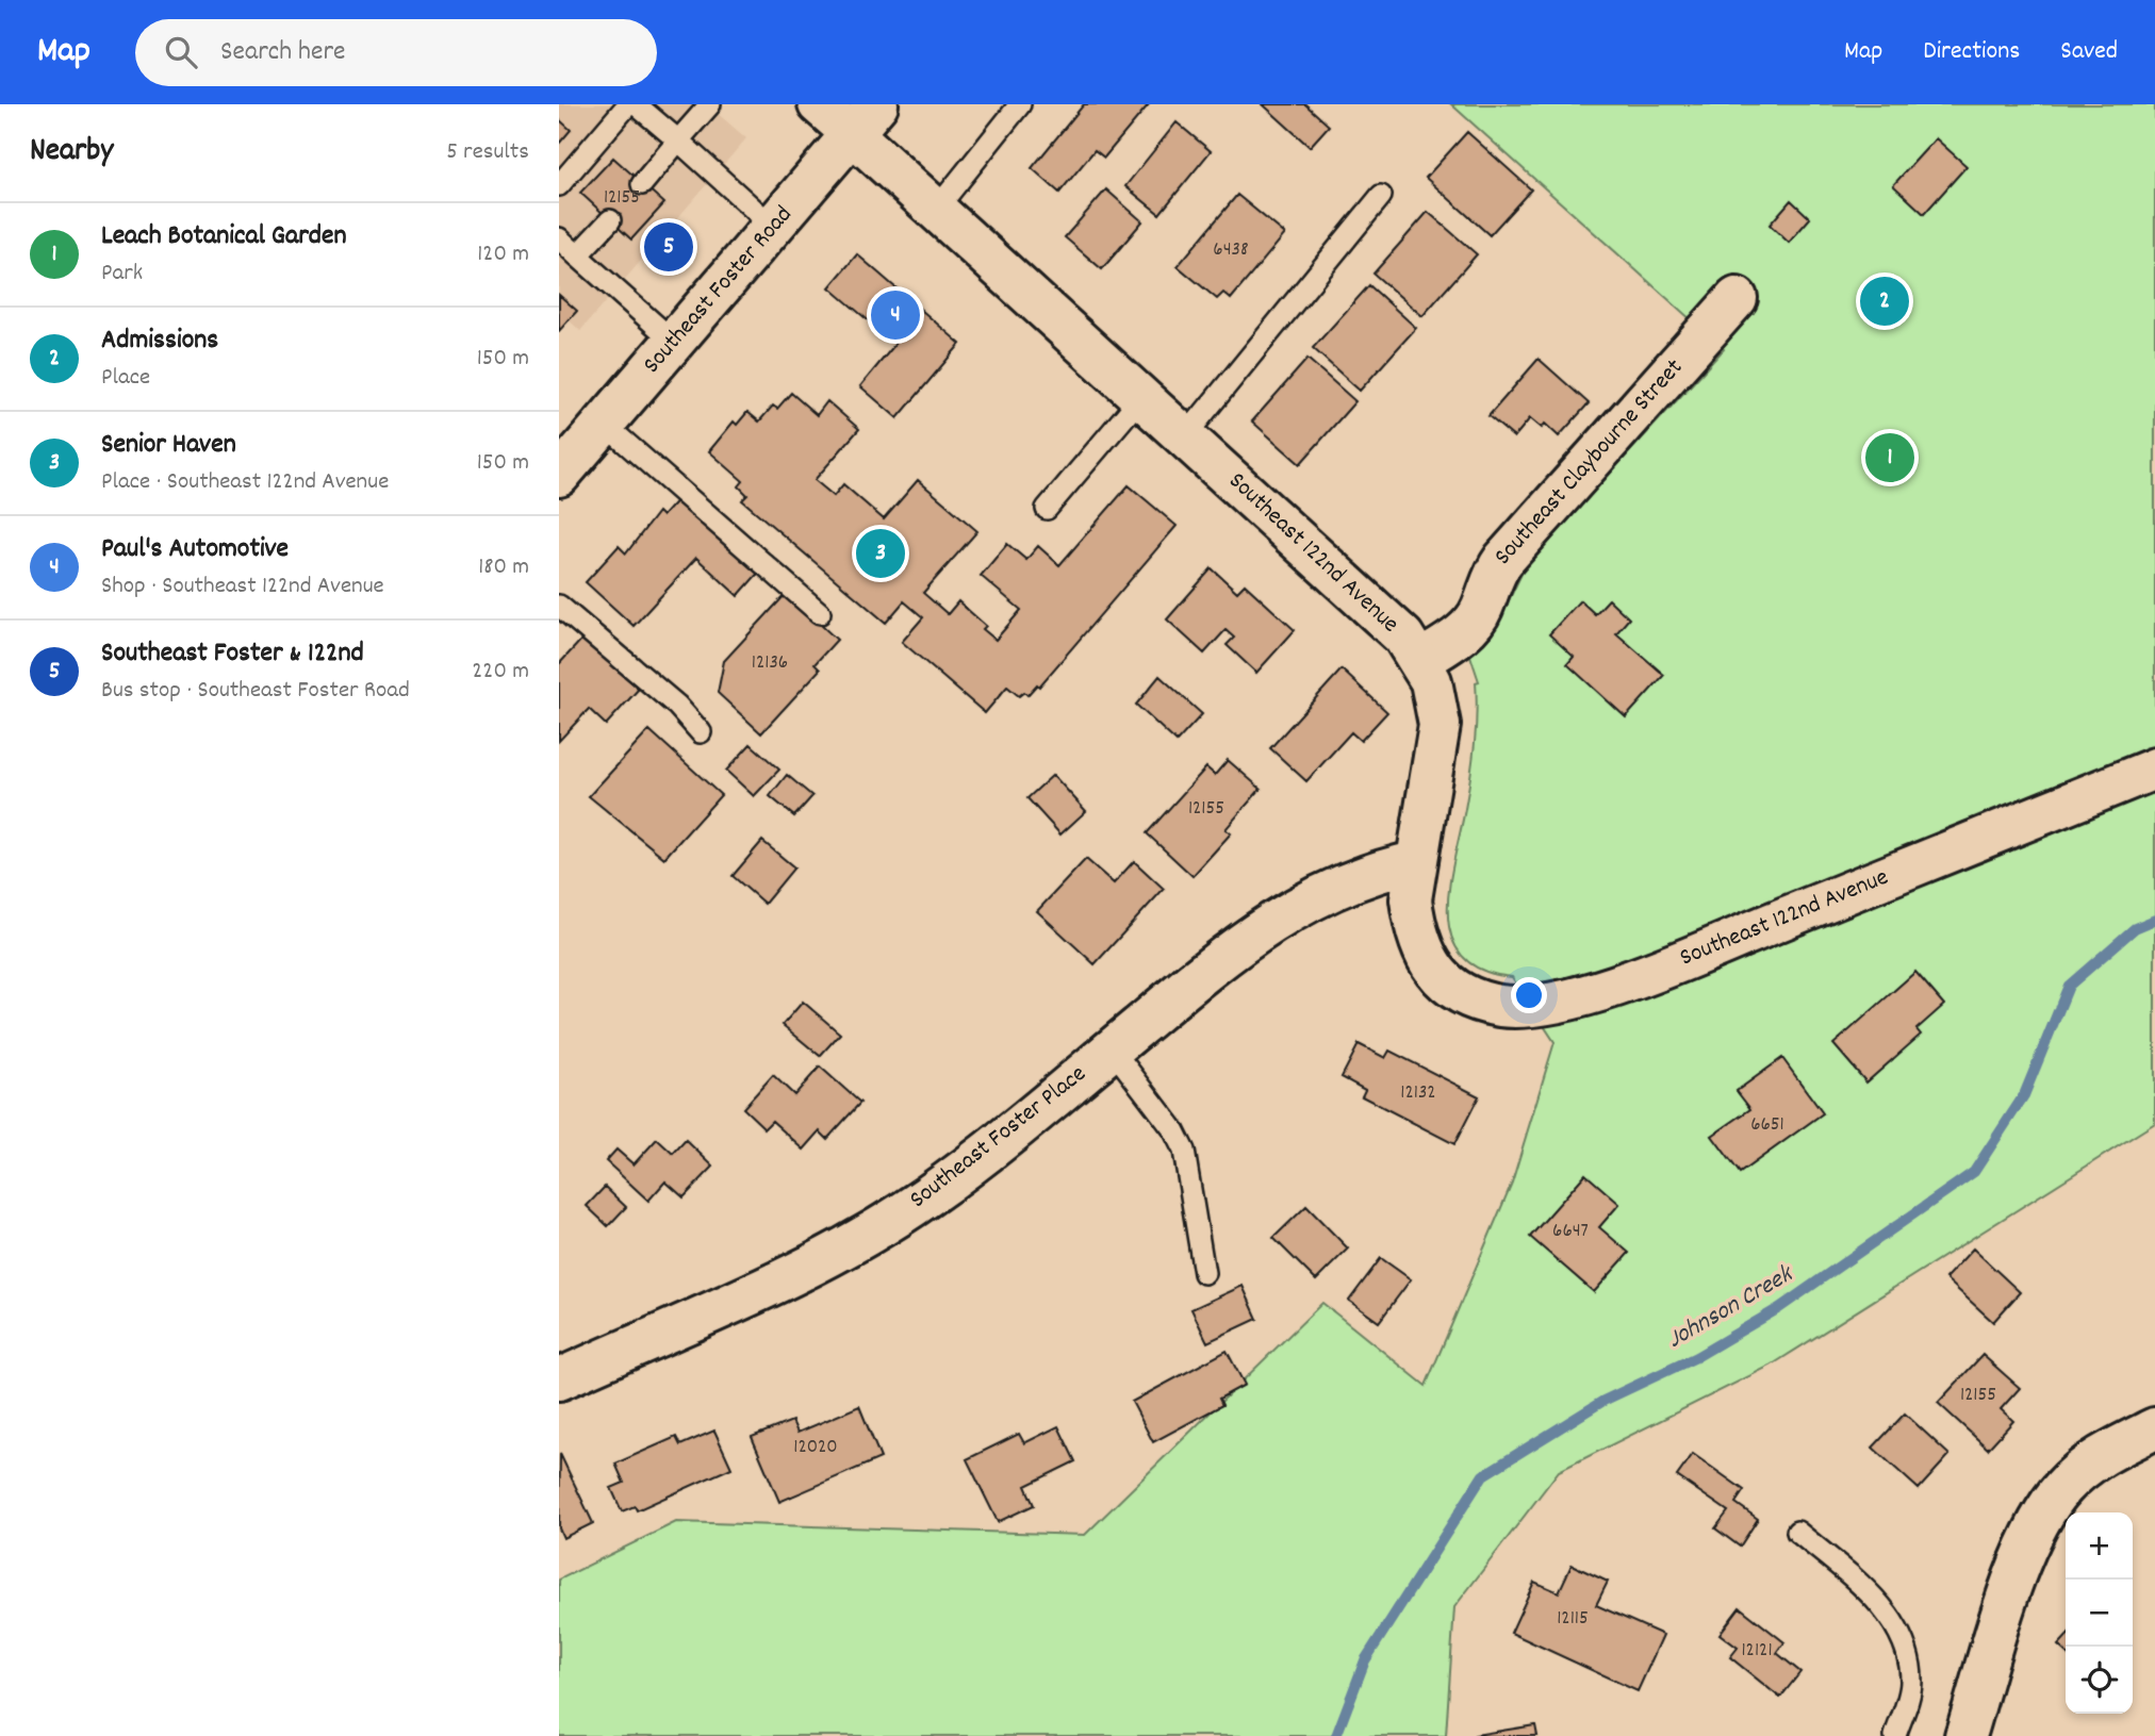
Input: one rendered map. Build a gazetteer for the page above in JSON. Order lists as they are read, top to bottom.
{
  "streets": {
    "street": [
      "Southeast Foster Road",
      "Southeast Claybourne Street",
      "Southeast 122nd Avenue",
      "Southeast Foster Place"
    ]
  },
  "crossings": [
    ["Southeast Foster Road", "Southeast 122nd Avenue"],
    ["Southeast Claybourne Street", "Southeast 122nd Avenue"],
    ["Southeast 122nd Avenue", "Southeast Foster Place"]
  ],
  "water": ["Johnson Creek"],
  "house_numbers": [
    "12155",
    "6438",
    "12136",
    "12155",
    "12132",
    "6651",
    "6647",
    "12155",
    "12020",
    "12115",
    "12121"
  ],
  "page": {
    "header": "Map",
    "search": "Search here",
    "nav": ["Map", "Directions", "Saved"],
    "heading": ["Nearby", "5 results"],
    "list": [
      {
        "mark": "1",
        "name": "Leach Botanical Garden",
        "note": "Park",
        "value": "120 m"
      },
      {
        "mark": "2",
        "name": "Admissions",
        "note": "Place",
        "value": "150 m"
      },
      {
        "mark": "3",
        "name": "Senior Haven",
        "note": "Place · Southeast 122nd Avenue",
        "value": "150 m"
      },
      {
        "mark": "4",
        "name": "Paul's Automotive",
        "note": "Shop · Southeast 122nd Avenue",
        "value": "180 m"
      },
      {
        "mark": "5",
        "name": "Southeast Foster & 122nd",
        "note": "Bus stop · Southeast Foster Road",
        "value": "220 m"
      }
    ],
    "pins": [
      "5",
      "2",
      "4",
      "1",
      "3"
    ],
    "map_buttons": ["+", "−"]
  }
}
